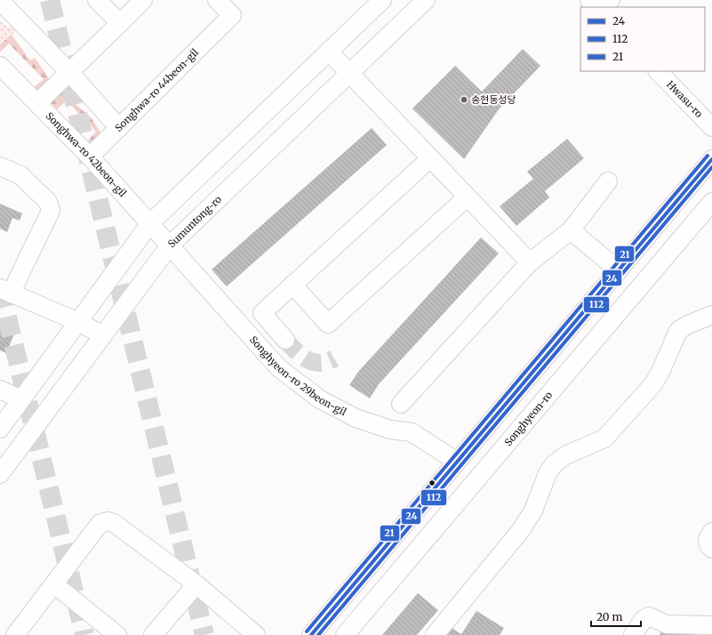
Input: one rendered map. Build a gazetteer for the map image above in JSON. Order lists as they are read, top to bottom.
{
  "streets": {
    "street": [
      "Songhwa-ro 44beon-gil",
      "Hwasu-ro",
      "Songhwa-ro 42beon-gil",
      "Sumuntong-ro",
      "Songhyeon-ro 29beon-gil",
      "Songhyeon-ro"
    ]
  },
  "crossings": [
    ["Songhwa-ro 42beon-gil", "Sumuntong-ro"],
    ["Songhwa-ro 42beon-gil", "Songhyeon-ro 29beon-gil"],
    ["Sumuntong-ro", "Songhyeon-ro 29beon-gil"]
  ],
  "places": ["송현동성당"],
  "lines": ["transit line 21", "transit line 24", "transit line 112"],
  "legend": ["24", "112", "21"],
  "scale_bar": "20 m"
}
